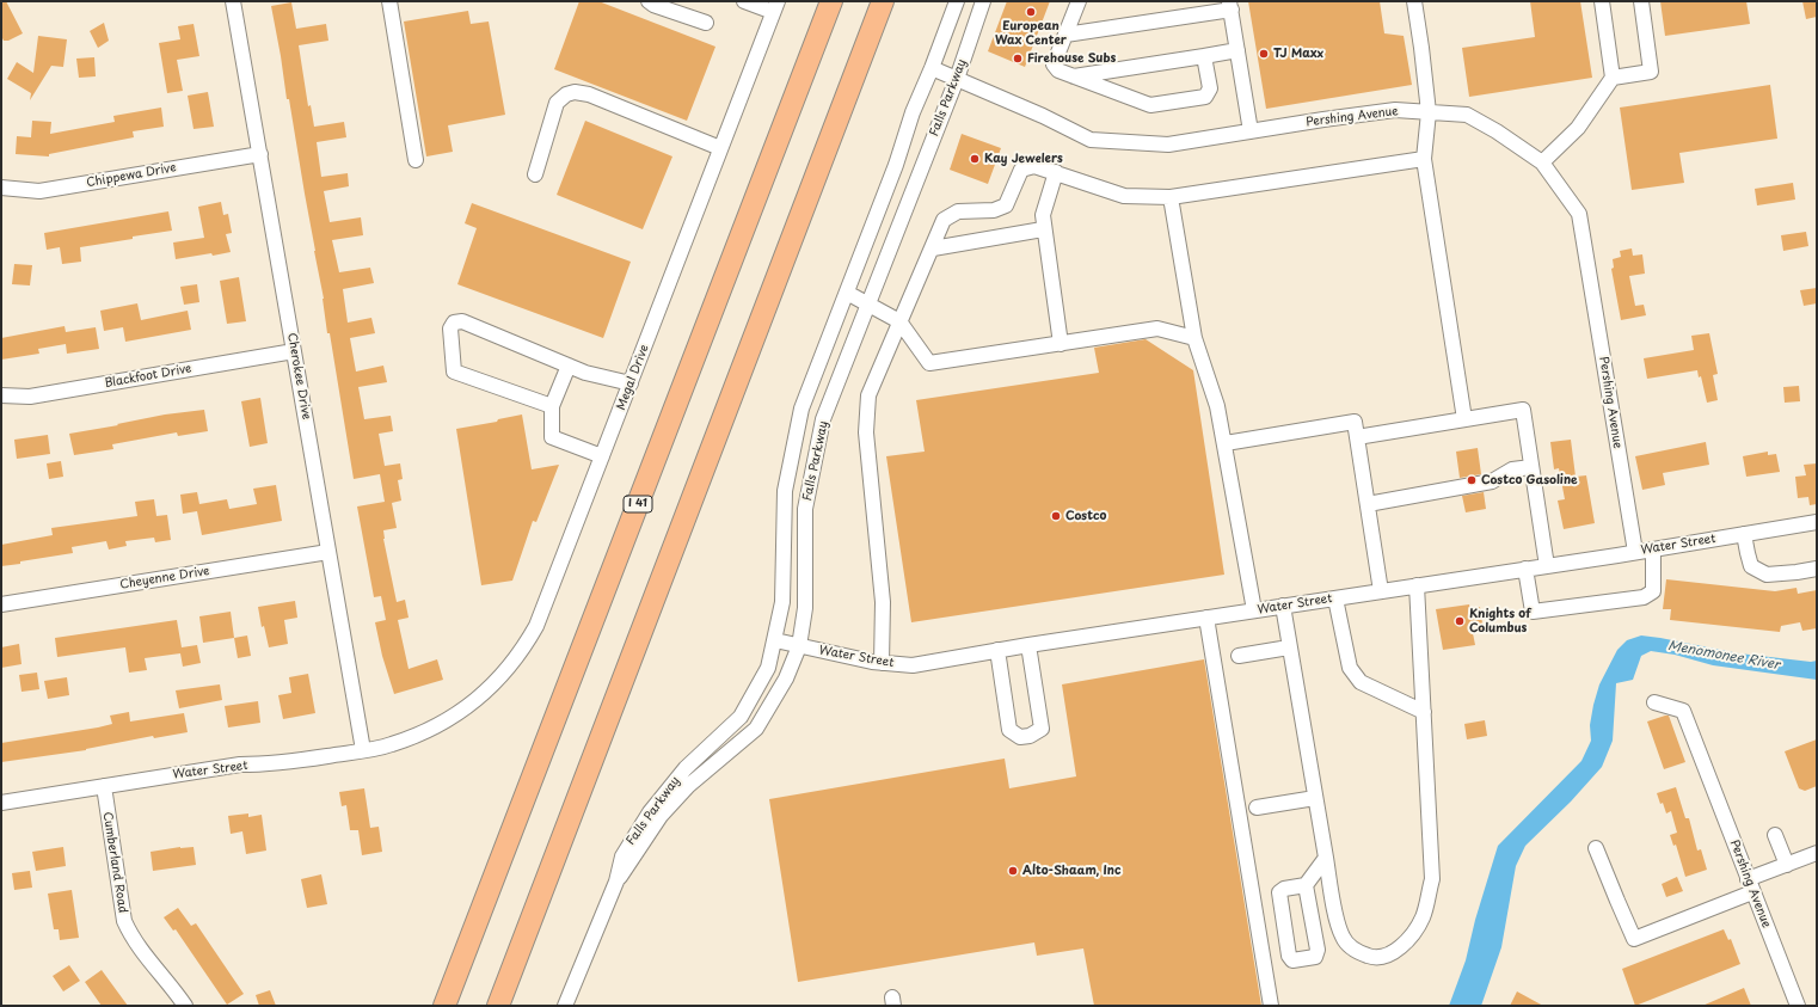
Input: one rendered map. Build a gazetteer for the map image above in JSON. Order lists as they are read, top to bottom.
{
  "streets": {
    "highway": ["I 41"],
    "street": [
      "Falls Parkway",
      "Pershing Avenue",
      "Chippewa Drive",
      "Blackfoot Drive",
      "Cherokee Drive",
      "Megal Drive",
      "Water Street",
      "Cheyenne Drive",
      "Cumberland Road"
    ]
  },
  "crossings": [
    ["Falls Parkway", "Pershing Avenue"],
    ["Falls Parkway", "Water Street"],
    ["Pershing Avenue", "Water Street"],
    ["Chippewa Drive", "Cherokee Drive"],
    ["Blackfoot Drive", "Cherokee Drive"],
    ["Cherokee Drive", "Water Street"],
    ["Cherokee Drive", "Cheyenne Drive"],
    ["Megal Drive", "Water Street"],
    ["Water Street", "Cumberland Road"]
  ],
  "water": ["Menomonee River"],
  "places": [
    "European Wax Center",
    "TJ Maxx",
    "Firehouse Subs",
    "Kay Jewelers",
    "Costco Gasoline",
    "Costco",
    "Knights of Columbus",
    "Alto-Shaam, Inc"
  ]
}
